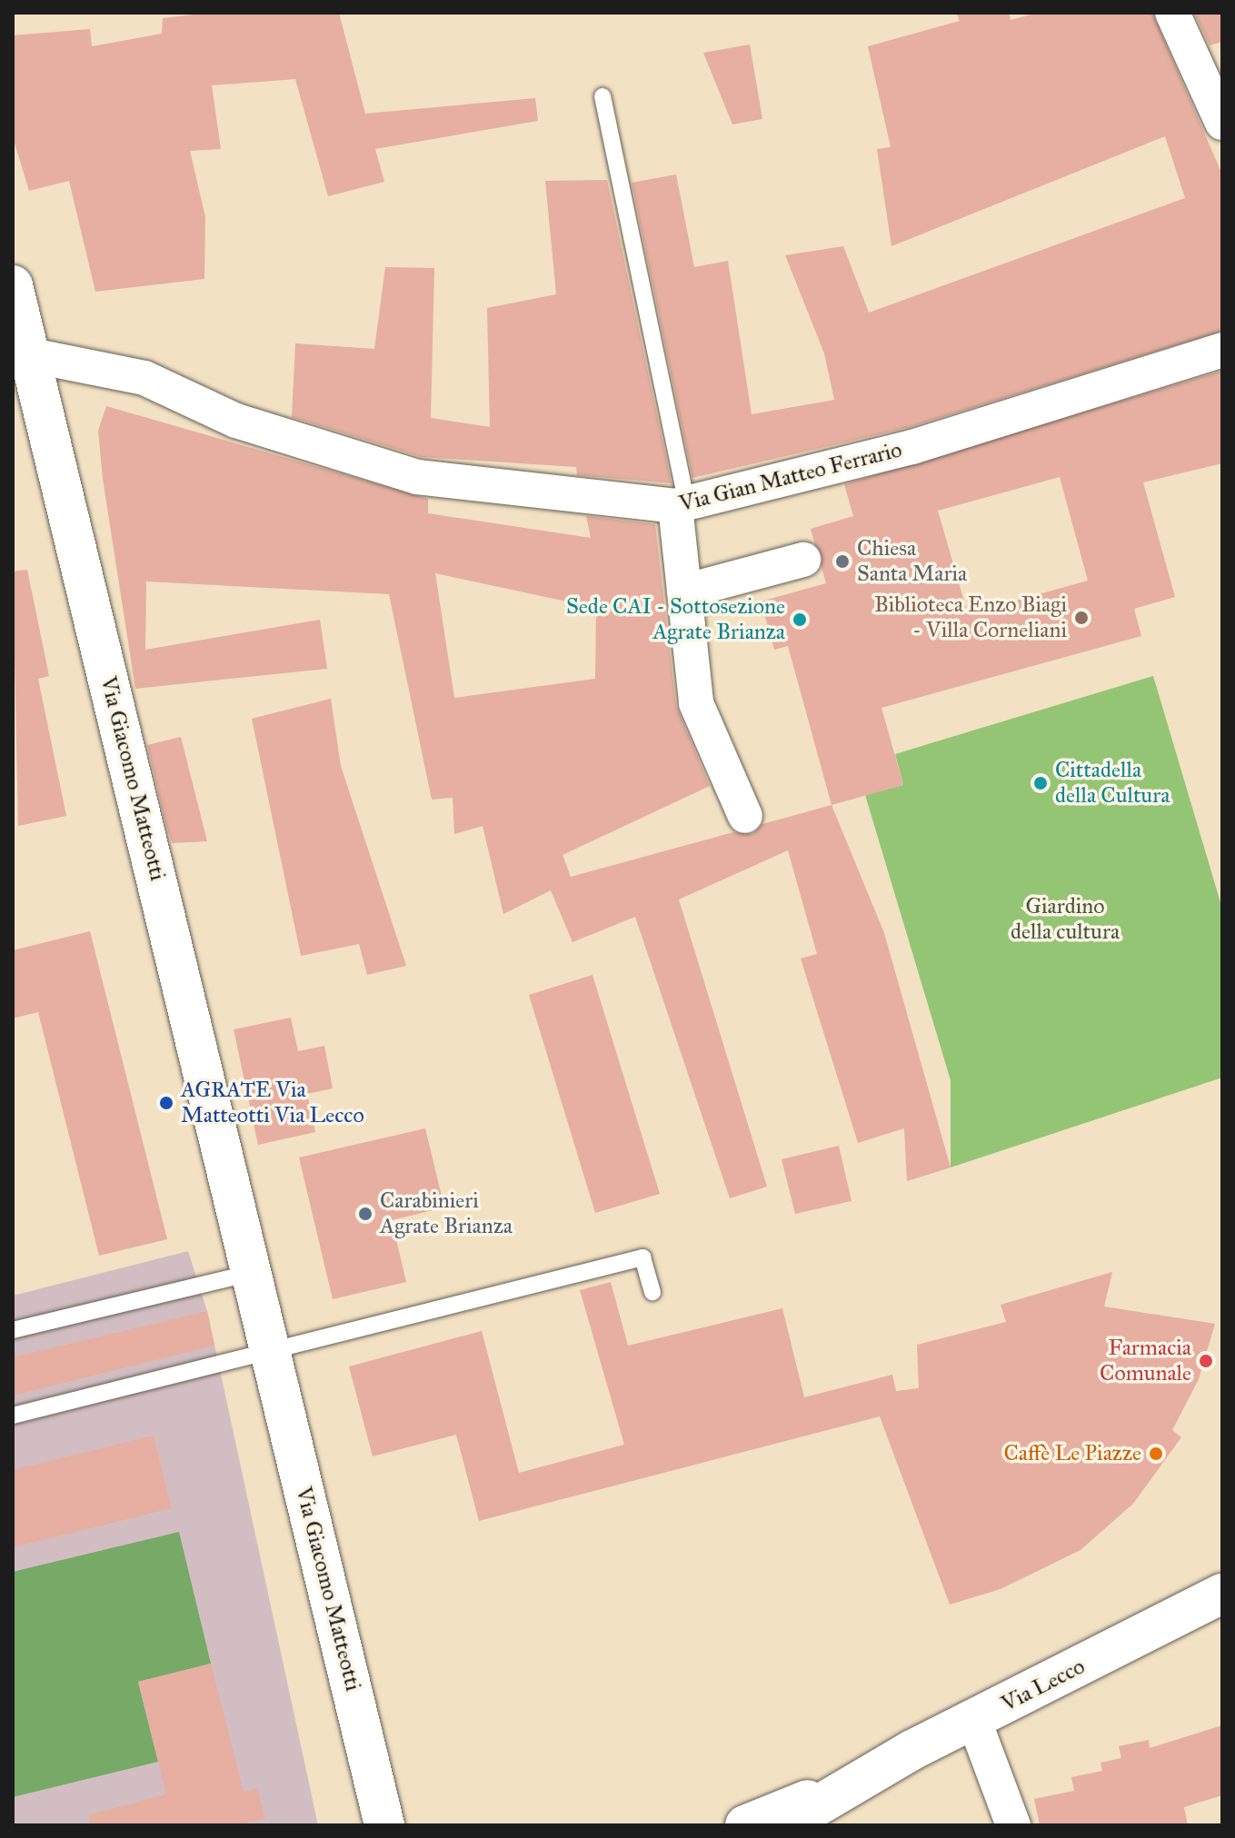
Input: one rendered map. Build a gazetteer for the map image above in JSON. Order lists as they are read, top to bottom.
{
  "streets": {
    "street": ["Via Gian Matteo Ferrario", "Via Giacomo Matteotti", "Via Lecco"]
  },
  "crossings": [
    ["Via Gian Matteo Ferrario", "Via Giacomo Matteotti"]
  ],
  "parks": ["Giardino della cultura"],
  "places": [
    "Chiesa Santa Maria",
    "Biblioteca Enzo Biagi - Villa Corneliani",
    "Sede CAI - Sottosezione Agrate Brianza",
    "Cittadella della Cultura",
    "AGRATE Via Matteotti Via Lecco",
    "Carabinieri Agrate Brianza",
    "Farmacia Comunale",
    "Caffè Le Piazze"
  ]
}
